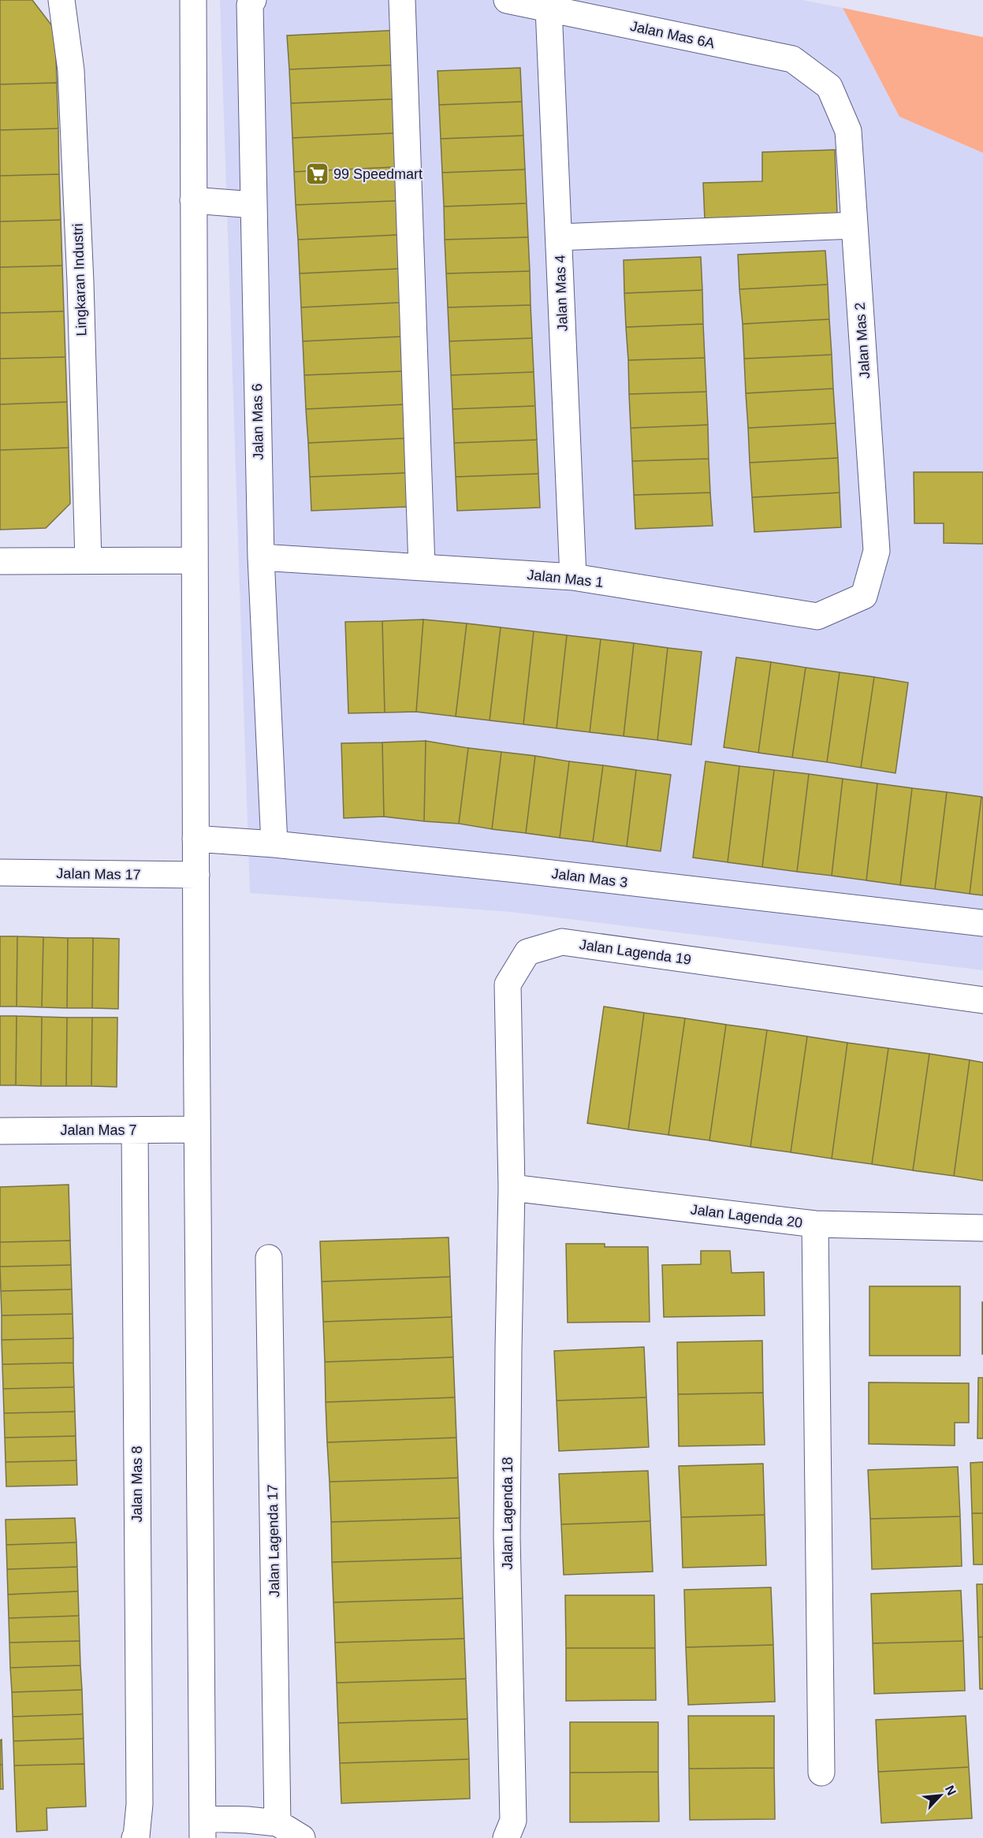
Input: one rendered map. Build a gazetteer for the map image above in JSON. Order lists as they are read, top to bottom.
{
  "streets": {
    "street": [
      "Jalan Mas 6A",
      "Lingkaran Industri",
      "Jalan Mas 4",
      "Jalan Mas 2",
      "Jalan Mas 6",
      "Jalan Mas 1",
      "Jalan Mas 17",
      "Jalan Mas 3",
      "Jalan Lagenda 19",
      "Jalan Mas 7",
      "Jalan Lagenda 20",
      "Jalan Mas 8",
      "Jalan Lagenda 18",
      "Jalan Lagenda 17"
    ]
  },
  "crossings": [
    ["Jalan Mas 6A", "Jalan Mas 4"],
    ["Jalan Mas 6A", "Jalan Mas 2"],
    ["Jalan Mas 4", "Jalan Mas 1"],
    ["Jalan Mas 2", "Jalan Mas 1"],
    ["Jalan Mas 6", "Jalan Mas 1"],
    ["Jalan Mas 6", "Jalan Mas 3"],
    ["Jalan Lagenda 19", "Jalan Lagenda 20"],
    ["Jalan Lagenda 19", "Jalan Lagenda 18"],
    ["Jalan Mas 7", "Jalan Mas 8"],
    ["Jalan Lagenda 20", "Jalan Lagenda 18"]
  ],
  "places": {
    "supermarket": ["99 Speedmart"]
  },
  "north": "top right"
}
